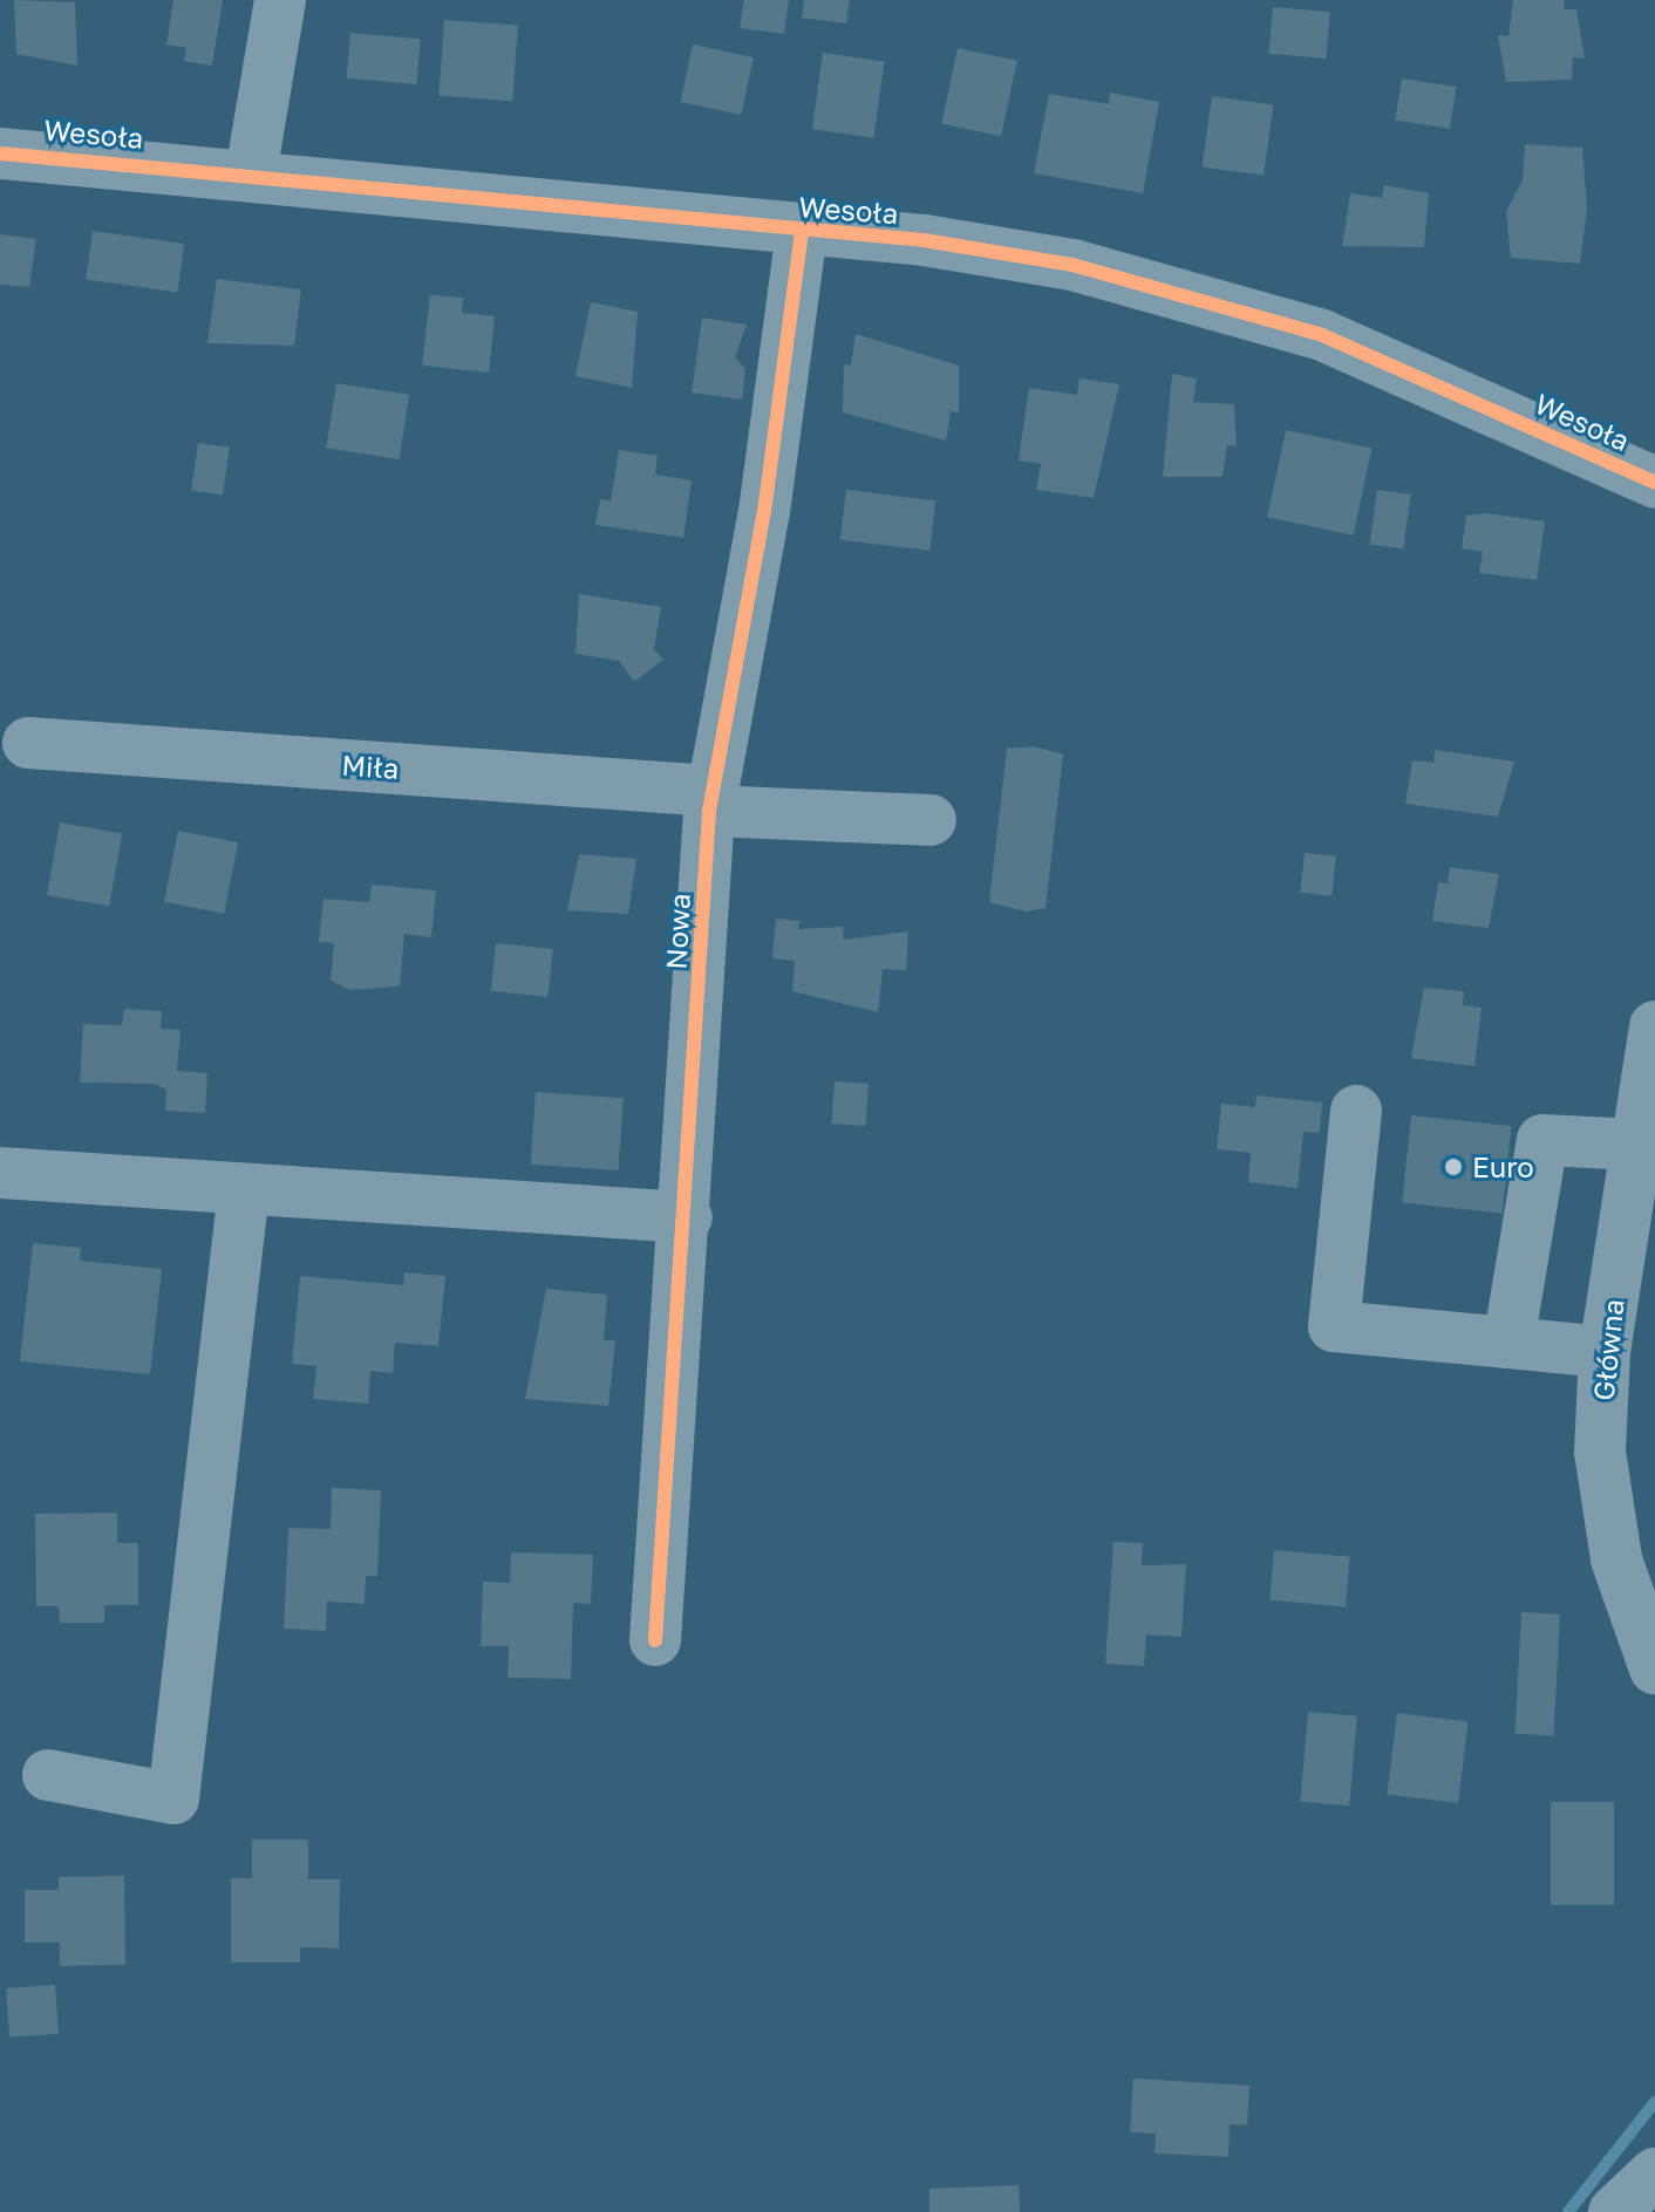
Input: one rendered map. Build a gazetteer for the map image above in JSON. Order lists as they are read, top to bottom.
{
  "streets": {
    "street": [
      "Wesoła",
      "Miła",
      "Nowa",
      "Główna"
    ]
  },
  "crossings": [
    ["Wesoła", "Nowa"],
    ["Miła", "Nowa"]
  ],
  "places": ["Euro"]
}
